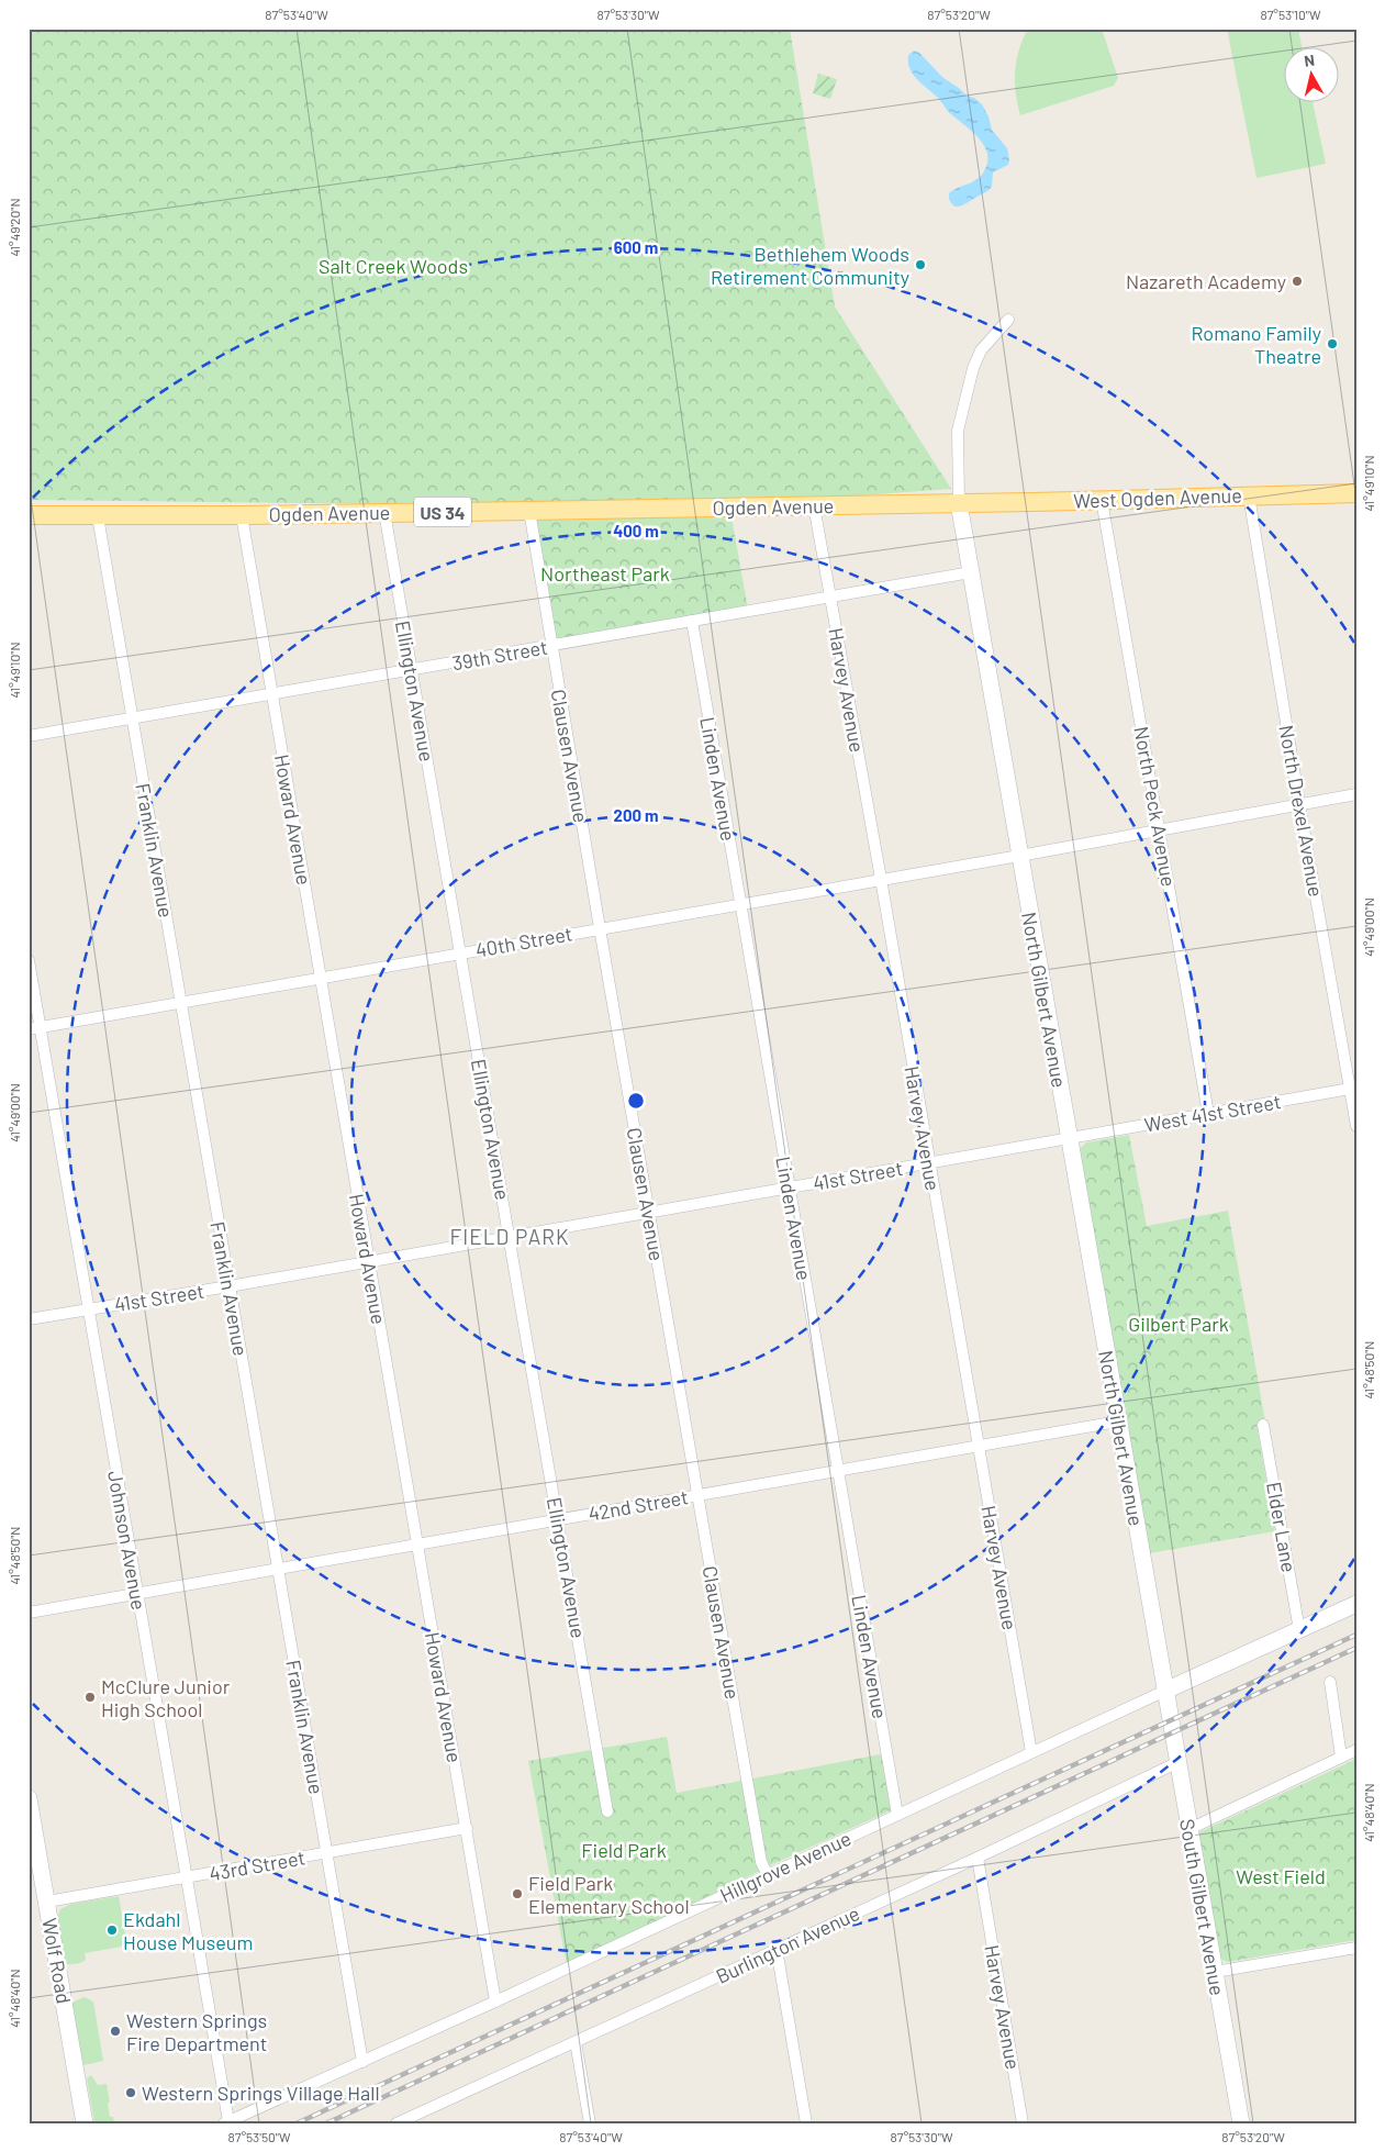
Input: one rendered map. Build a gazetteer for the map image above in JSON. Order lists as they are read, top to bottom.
{
  "streets": {
    "main road": ["West Ogden Avenue", "Ogden Avenue", "US 34"],
    "street": [
      "39th Street",
      "Harvey Avenue",
      "Ellington Avenue",
      "Clausen Avenue",
      "Linden Avenue",
      "North Peck Avenue",
      "North Drexel Avenue",
      "Howard Avenue",
      "Franklin Avenue",
      "40th Street",
      "North Gilbert Avenue",
      "West 41st Street",
      "41st Street",
      "42nd Street",
      "Elder Lane",
      "Johnson Avenue",
      "43rd Street",
      "Hillgrove Avenue",
      "South Gilbert Avenue",
      "Burlington Avenue",
      "Wolf Road"
    ]
  },
  "crossings": [
    ["West Ogden Avenue", "Ogden Avenue"],
    ["West Ogden Avenue", "North Peck Avenue"],
    ["West Ogden Avenue", "North Drexel Avenue"],
    ["West Ogden Avenue", "North Gilbert Avenue"],
    ["Ogden Avenue", "Harvey Avenue"],
    ["Ogden Avenue", "Ellington Avenue"],
    ["Ogden Avenue", "Clausen Avenue"],
    ["Ogden Avenue", "Howard Avenue"],
    ["Ogden Avenue", "Franklin Avenue"],
    ["Ogden Avenue", "North Gilbert Avenue"],
    ["39th Street", "Harvey Avenue"],
    ["39th Street", "Ellington Avenue"],
    ["39th Street", "Clausen Avenue"],
    ["39th Street", "Linden Avenue"],
    ["39th Street", "Howard Avenue"],
    ["39th Street", "Franklin Avenue"],
    ["39th Street", "North Gilbert Avenue"],
    ["Harvey Avenue", "40th Street"],
    ["Harvey Avenue", "41st Street"],
    ["Harvey Avenue", "42nd Street"],
    ["Harvey Avenue", "Hillgrove Avenue"],
    ["Harvey Avenue", "Burlington Avenue"],
    ["Ellington Avenue", "40th Street"],
    ["Ellington Avenue", "41st Street"],
    ["Ellington Avenue", "42nd Street"],
    ["Clausen Avenue", "40th Street"],
    ["Clausen Avenue", "41st Street"],
    ["Clausen Avenue", "42nd Street"],
    ["Clausen Avenue", "Hillgrove Avenue"],
    ["Linden Avenue", "40th Street"],
    ["Linden Avenue", "41st Street"],
    ["Linden Avenue", "42nd Street"],
    ["Linden Avenue", "Hillgrove Avenue"],
    ["North Peck Avenue", "40th Street"],
    ["North Peck Avenue", "West 41st Street"],
    ["North Drexel Avenue", "40th Street"],
    ["North Drexel Avenue", "West 41st Street"],
    ["Howard Avenue", "40th Street"],
    ["Howard Avenue", "41st Street"],
    ["Howard Avenue", "42nd Street"],
    ["Howard Avenue", "43rd Street"],
    ["Howard Avenue", "Hillgrove Avenue"],
    ["Franklin Avenue", "40th Street"],
    ["Franklin Avenue", "41st Street"],
    ["Franklin Avenue", "42nd Street"],
    ["Franklin Avenue", "43rd Street"],
    ["Franklin Avenue", "Hillgrove Avenue"],
    ["40th Street", "North Gilbert Avenue"],
    ["40th Street", "Johnson Avenue"],
    ["North Gilbert Avenue", "West 41st Street"],
    ["North Gilbert Avenue", "41st Street"],
    ["North Gilbert Avenue", "42nd Street"],
    ["North Gilbert Avenue", "Hillgrove Avenue"],
    ["North Gilbert Avenue", "South Gilbert Avenue"],
    ["West 41st Street", "41st Street"],
    ["41st Street", "Johnson Avenue"],
    ["42nd Street", "Johnson Avenue"],
    ["Johnson Avenue", "43rd Street"],
    ["Johnson Avenue", "Hillgrove Avenue"],
    ["43rd Street", "Wolf Road"],
    ["Hillgrove Avenue", "South Gilbert Avenue"],
    ["South Gilbert Avenue", "Burlington Avenue"]
  ],
  "districts": ["FIELD PARK"],
  "parks": [
    "Salt Creek Woods",
    "Northeast Park",
    "Gilbert Park",
    "Field Park",
    "West Field"
  ],
  "places": [
    "Bethlehem Woods Retirement Community",
    "Nazareth Academy",
    "Romano Family Theatre",
    "McClure Junior High School",
    "Field Park Elementary School",
    "Ekdahl House Museum",
    "Western Springs Fire Department",
    "Western Springs Village Hall"
  ],
  "north": "top",
  "coordinates": [
    "87°53'40\"W",
    "87°53'30\"W",
    "87°53'20\"W",
    "87°53'10\"W",
    "41°49'20\"N",
    "41°49'10\"N",
    "41°49'00\"N",
    "41°48'50\"N",
    "41°48'40\"N",
    "87°53'50\"W"
  ],
  "rings": ["600 m", "400 m", "200 m"]
}
